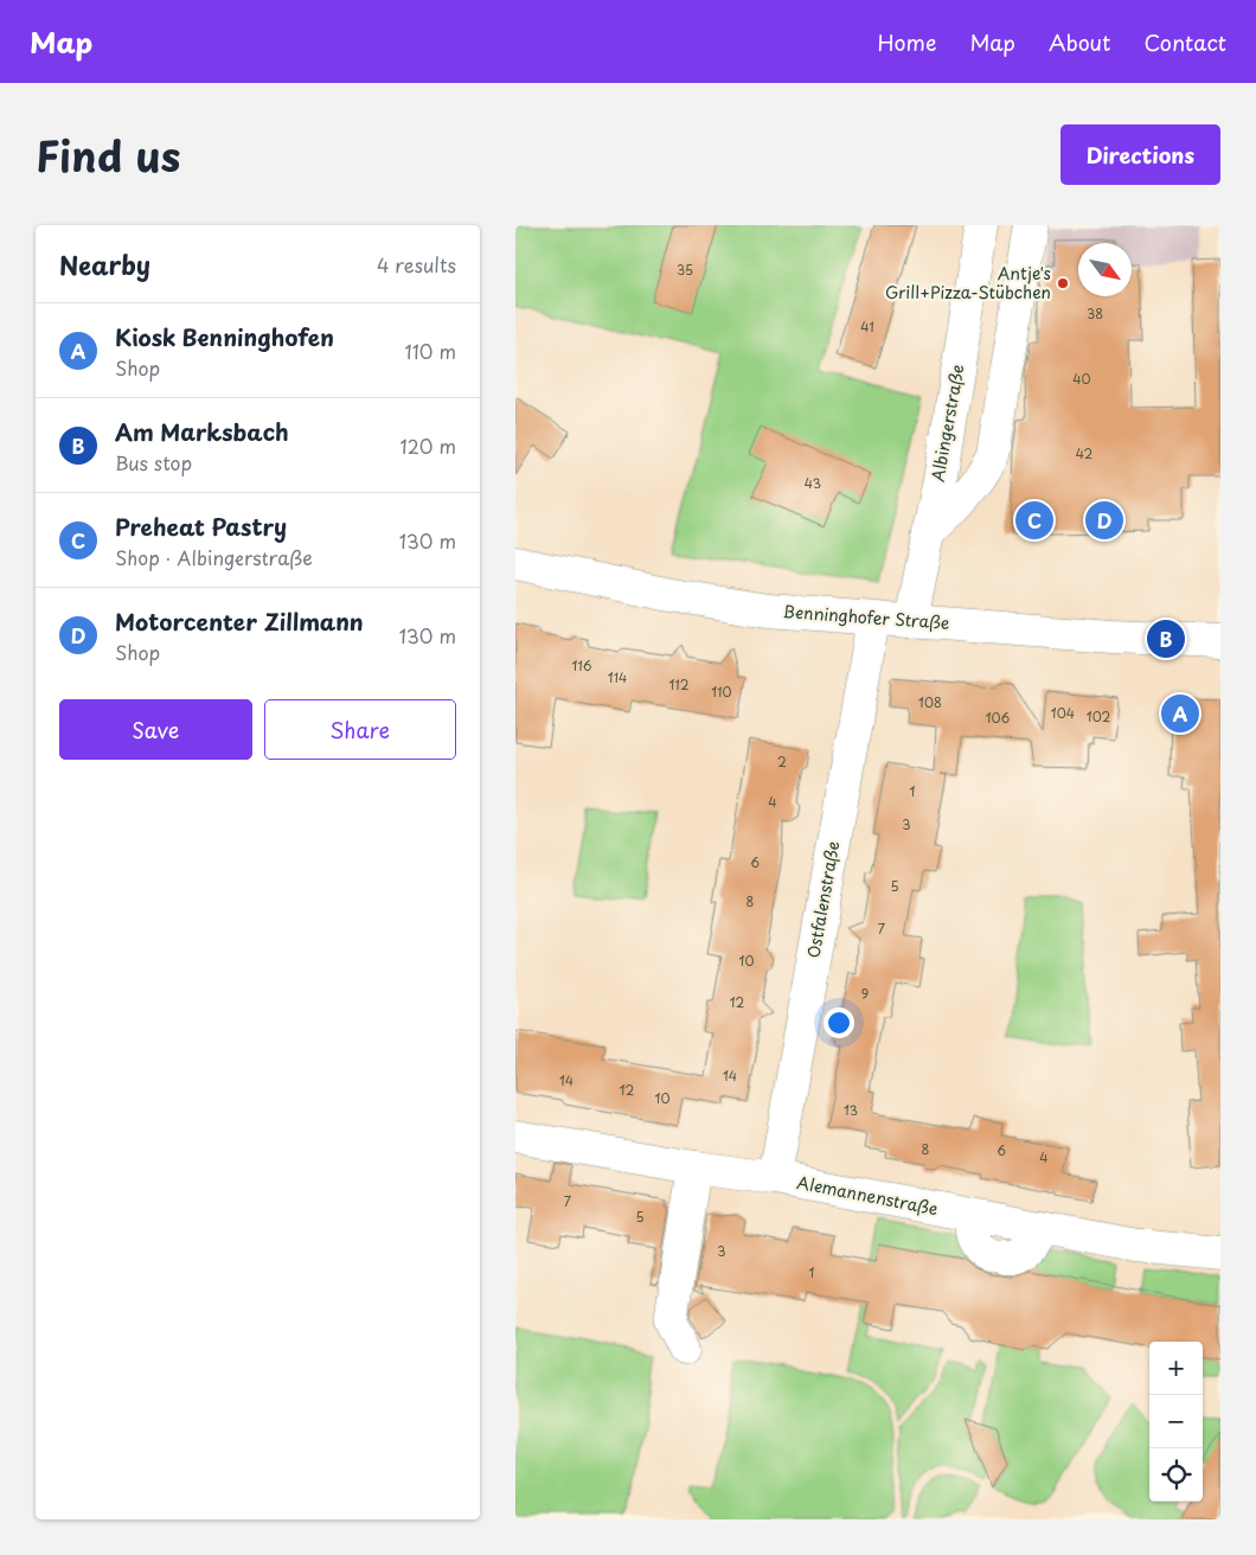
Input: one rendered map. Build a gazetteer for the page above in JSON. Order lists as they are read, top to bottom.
{
  "streets": {
    "street": [
      "Albingerstraße",
      "Benninghofer Straße",
      "Ostfalenstraße",
      "Alemannenstraße"
    ]
  },
  "crossings": [
    ["Albingerstraße", "Benninghofer Straße"],
    ["Benninghofer Straße", "Ostfalenstraße"],
    ["Ostfalenstraße", "Alemannenstraße"]
  ],
  "places": ["Antje's Grill+Pizza-Stübchen"],
  "house_numbers": [
    "35",
    "38",
    "41",
    "40",
    "42",
    "43",
    "116",
    "114",
    "112",
    "110",
    "108",
    "104",
    "102",
    "106",
    "2",
    "1",
    "4",
    "3",
    "6",
    "5",
    "8",
    "7",
    "10",
    "9",
    "12",
    "14",
    "14",
    "12",
    "10",
    "13",
    "8",
    "6",
    "4",
    "7",
    "5",
    "3",
    "1"
  ],
  "north": "bottom right",
  "page": {
    "header": "Map",
    "nav": [
      "Home",
      "Map",
      "About",
      "Contact"
    ],
    "title": "Find us",
    "buttons": [
      "Directions",
      ["Save", "Share"]
    ],
    "heading": ["Nearby", "4 results"],
    "list": [
      {
        "mark": "A",
        "name": "Kiosk Benninghofen",
        "note": "Shop",
        "value": "110 m"
      },
      {
        "mark": "B",
        "name": "Am Marksbach",
        "note": "Bus stop",
        "value": "120 m"
      },
      {
        "mark": "C",
        "name": "Preheat Pastry",
        "note": "Shop · Albingerstraße",
        "value": "130 m"
      },
      {
        "mark": "D",
        "name": "Motorcenter Zillmann",
        "note": "Shop",
        "value": "130 m"
      }
    ],
    "pins": [
      "C",
      "D",
      "B",
      "A"
    ],
    "map_buttons": ["+", "−"]
  }
}
